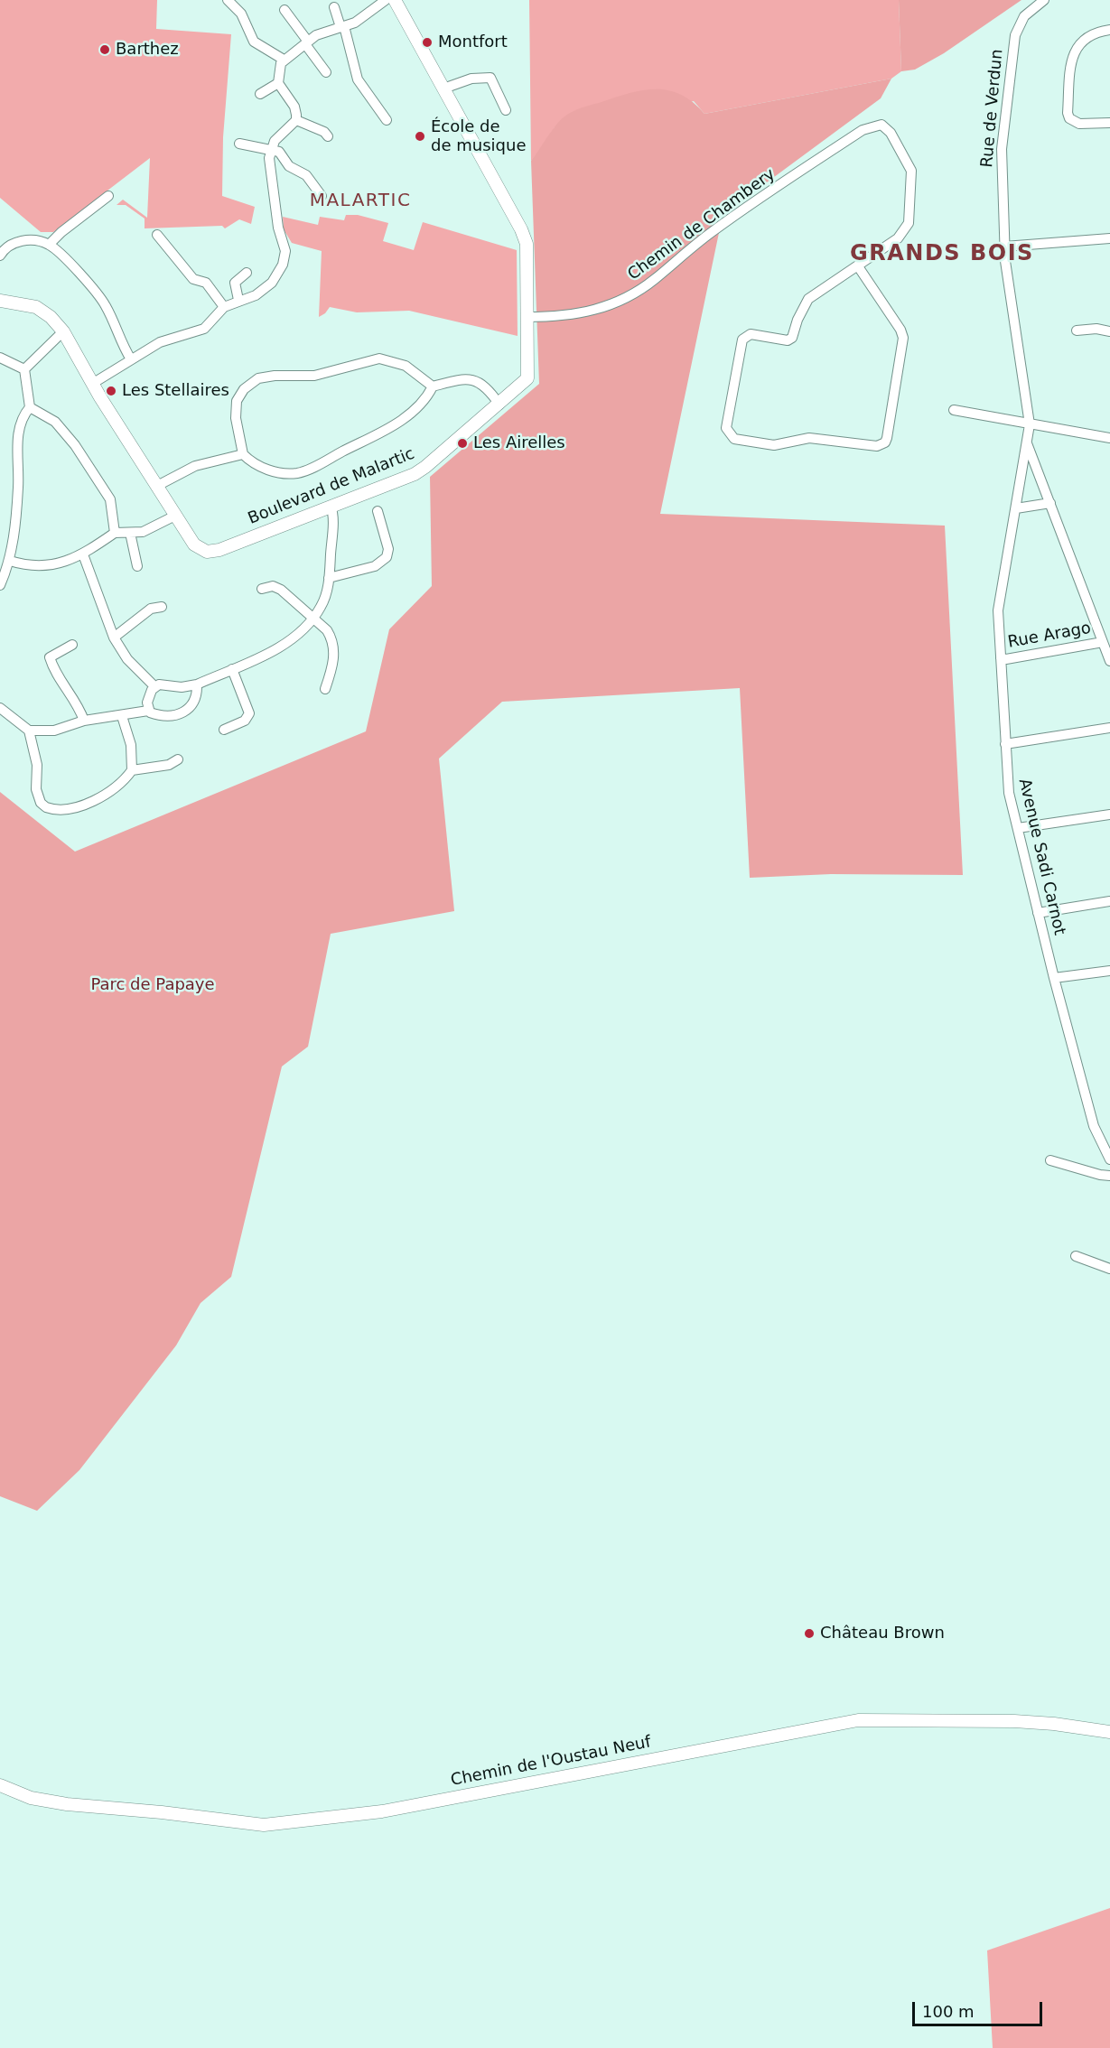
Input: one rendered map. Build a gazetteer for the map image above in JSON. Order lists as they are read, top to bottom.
{
  "streets": {
    "street": [
      "Rue de Verdun",
      "Chemin de Chambery",
      "Boulevard de Malartic",
      "Rue Arago",
      "Avenue Sadi Carnot",
      "Chemin de l'Oustau Neuf"
    ]
  },
  "crossings": [
    ["Rue de Verdun", "Avenue Sadi Carnot"],
    ["Chemin de Chambery", "Boulevard de Malartic"],
    ["Rue Arago", "Avenue Sadi Carnot"]
  ],
  "districts": ["MALARTIC", "GRANDS BOIS"],
  "parks": ["Parc de Papaye"],
  "places": [
    "Montfort",
    "Barthez",
    "École de de musique",
    "Les Stellaires",
    "Les Airelles",
    "Château Brown"
  ],
  "scale_bar": "100 m"
}
